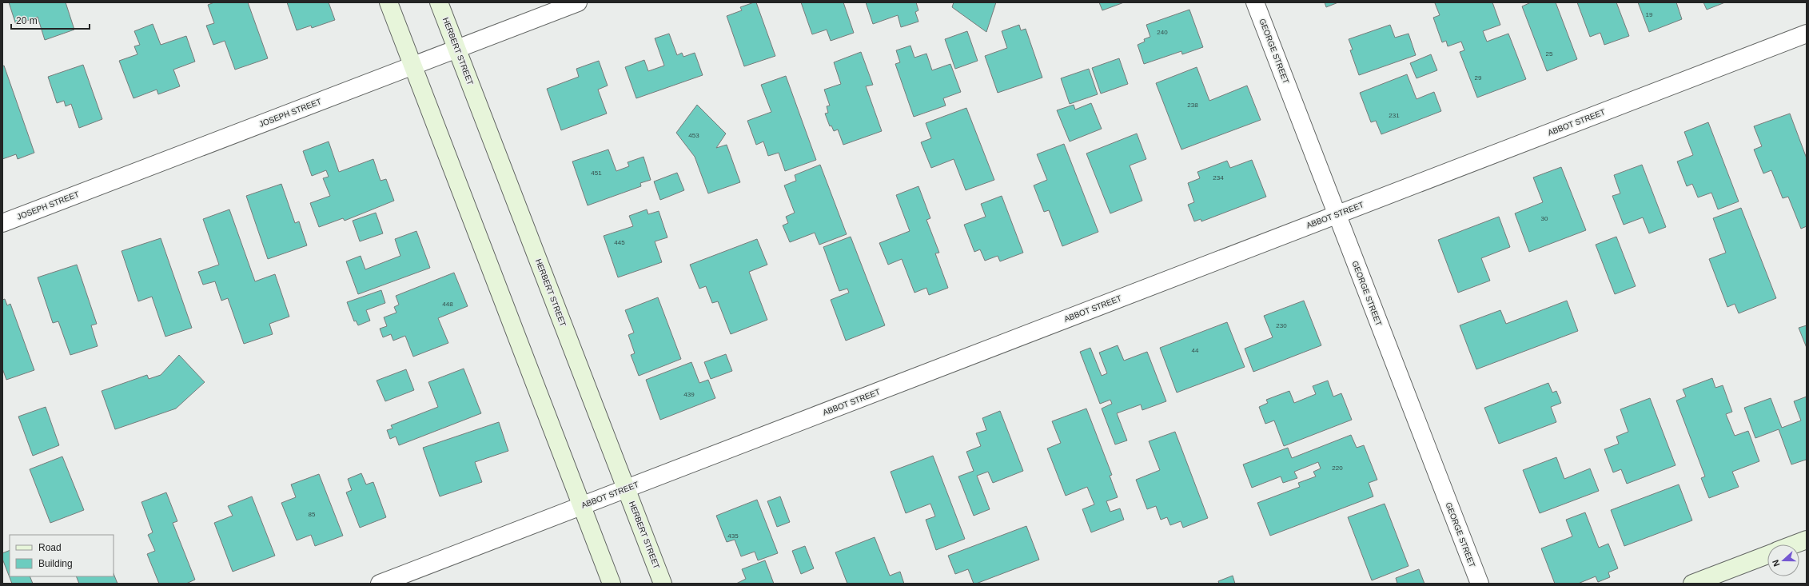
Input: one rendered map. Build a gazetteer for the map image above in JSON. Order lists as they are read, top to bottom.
{
  "streets": {
    "street": [
      "HERBERT STREET",
      "GEORGE STREET",
      "JOSEPH STREET",
      "ABBOT STREET"
    ]
  },
  "crossings": [
    ["HERBERT STREET", "JOSEPH STREET"],
    ["HERBERT STREET", "ABBOT STREET"],
    ["GEORGE STREET", "ABBOT STREET"]
  ],
  "house_numbers": [
    "19",
    "240",
    "25",
    "29",
    "238",
    "231",
    "453",
    "451",
    "234",
    "30",
    "445",
    "448",
    "230",
    "44",
    "439",
    "220",
    "85",
    "435"
  ],
  "legend": ["Road", "Building"],
  "scale_bar": "20 m",
  "north": "left"
}
